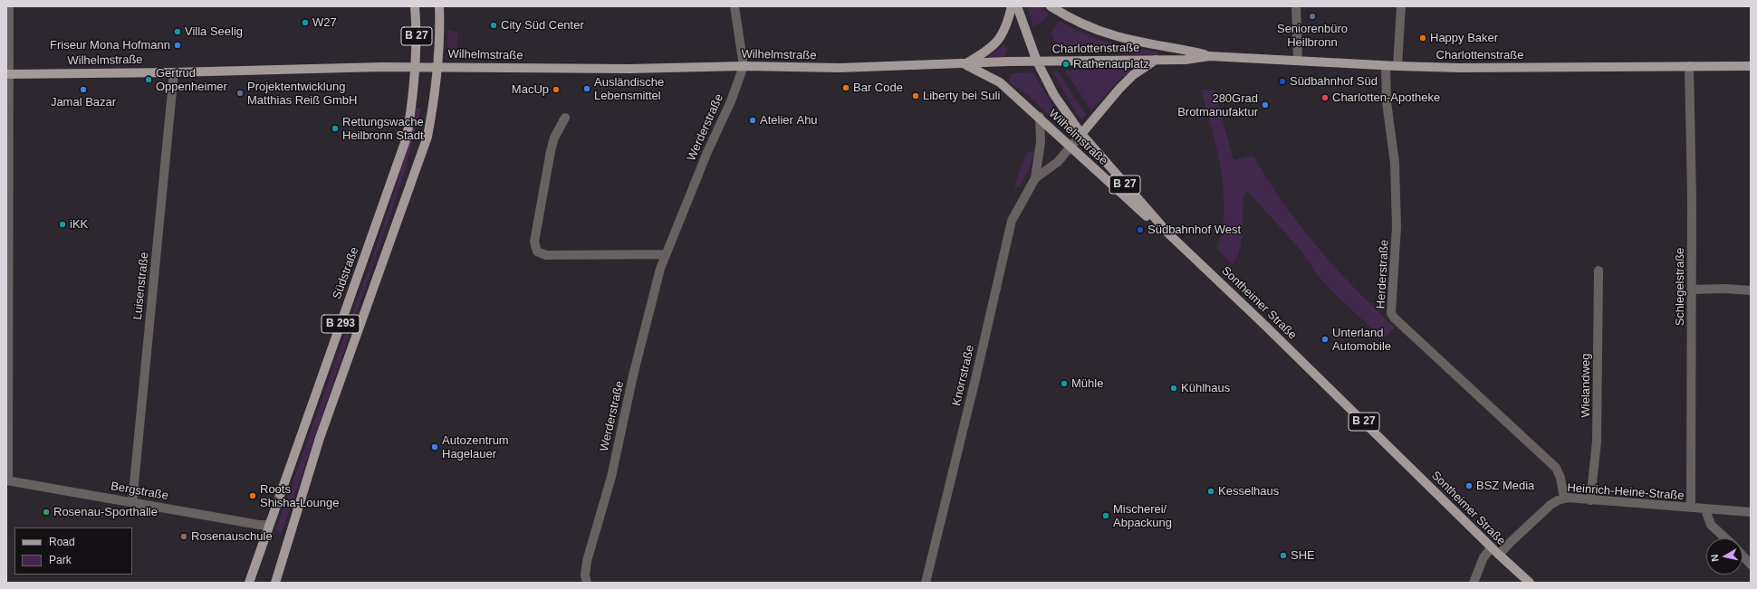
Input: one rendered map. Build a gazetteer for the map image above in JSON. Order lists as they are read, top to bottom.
{
  "streets": {
    "main road": [
      "B 27",
      "Charlottenstraße",
      "Wilhelmstraße",
      "Südstraße",
      "Sontheimer Straße",
      "B 293"
    ],
    "street": [
      "Werderstraße",
      "Herderstraße",
      "Luisenstraße",
      "Schlegelstraße",
      "Knorrstraße",
      "Wielandweg",
      "Bergstraße",
      "Heinrich-Heine-Straße"
    ]
  },
  "crossings": [
    ["Charlottenstraße", "Wilhelmstraße"],
    ["Charlottenstraße", "Herderstraße"],
    ["Charlottenstraße", "Schlegelstraße"],
    ["Charlottenstraße", "Sontheimer Straße"],
    ["Charlottenstraße", "Knorrstraße"],
    ["Wilhelmstraße", "Werderstraße"],
    ["Wilhelmstraße", "Südstraße"],
    ["Wilhelmstraße", "Luisenstraße"],
    ["Wilhelmstraße", "Sontheimer Straße"],
    ["Wilhelmstraße", "B 293"],
    ["Wilhelmstraße", "Knorrstraße"],
    ["Südstraße", "Bergstraße"],
    ["Herderstraße", "Heinrich-Heine-Straße"],
    ["Luisenstraße", "Bergstraße"],
    ["Schlegelstraße", "Heinrich-Heine-Straße"],
    ["Sontheimer Straße", "Knorrstraße"],
    ["Sontheimer Straße", "Heinrich-Heine-Straße"],
    ["Wielandweg", "Heinrich-Heine-Straße"]
  ],
  "places": [
    "Seniorenbüro Heilbronn",
    "W27",
    "City Süd Center",
    "Villa Seelig",
    "Happy Baker",
    "Friseur Mona Hofmann",
    "Rathenauplatz",
    "Gertrud Oppenheimer",
    "Südbahnhof Süd",
    "Bar Code",
    "Ausländische Lebensmittel",
    "Jamal Bazar",
    "MacUp",
    "Projektentwicklung Matthias Reiß GmbH",
    "Liberty bei Suli",
    "Charlotten-Apotheke",
    "280Grad Brotmanufaktur",
    "Atelier Ahu",
    "Rettungswache Heilbronn Stadt",
    "iKK",
    "Südbahnhof West",
    "Unterland Automobile",
    "Mühle",
    "Kühlhaus",
    "Autozentrum Hagelauer",
    "BSZ Media",
    "Kesselhaus",
    "Roots Shisha-Lounge",
    "Rosenau-Sporthalle",
    "Mischerei/ Abpackung",
    "Rosenauschule",
    "SHE"
  ],
  "legend": ["Road", "Park"],
  "north": "left"
}
